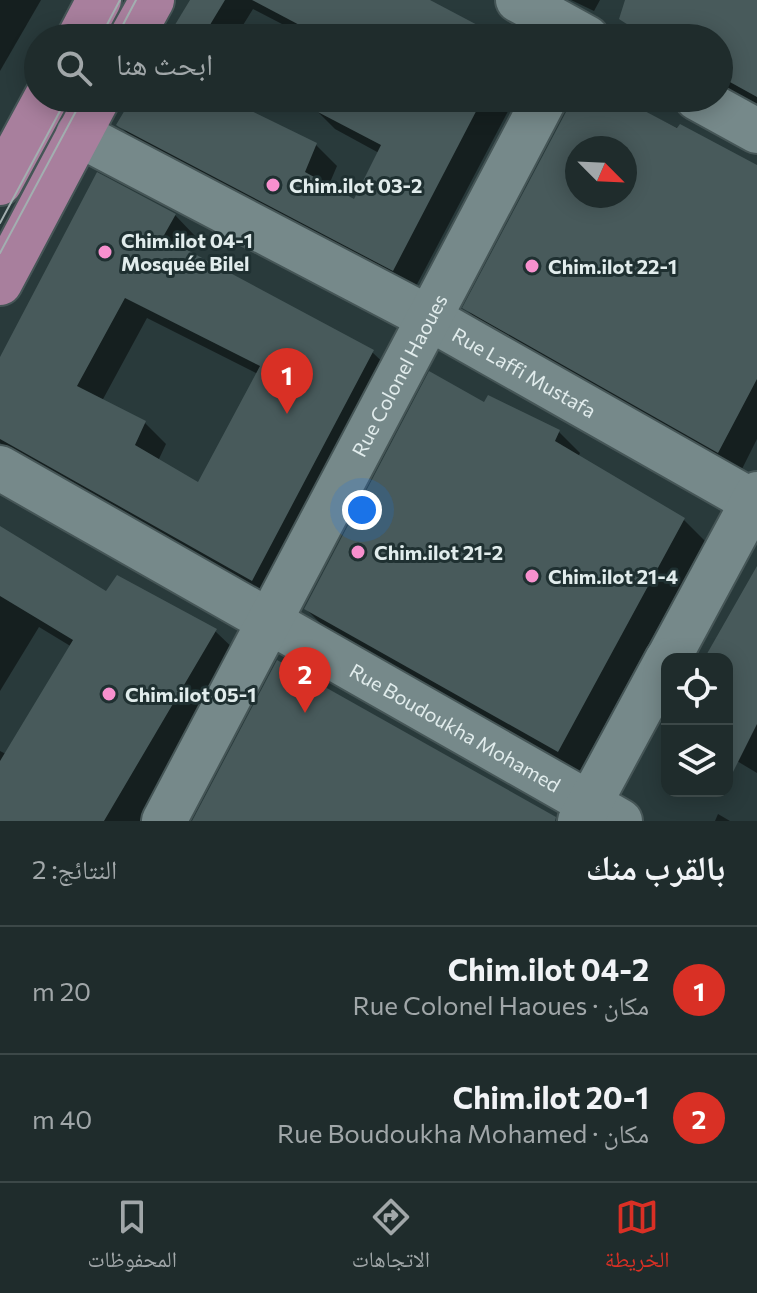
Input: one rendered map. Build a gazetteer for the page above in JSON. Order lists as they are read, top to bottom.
{
  "streets": {
    "street": ["Rue Laffi Mustafa", "Rue Colonel Haoues", "Rue Boudoukha Mohamed"]
  },
  "crossings": [
    ["Rue Laffi Mustafa", "Rue Colonel Haoues"],
    ["Rue Colonel Haoues", "Rue Boudoukha Mohamed"]
  ],
  "places": [
    "Chim.ilot 03-2",
    "Chim.ilot 04-1 Mosquée Bilel",
    "Chim.ilot 22-1",
    "Chim.ilot 21-2",
    "Chim.ilot 21-4",
    "Chim.ilot 05-1"
  ],
  "north": "bottom right",
  "page": {
    "search": "ابحث هنا",
    "pins": ["1", "2"],
    "heading": ["بالقرب منك", "النتائج: 2"],
    "list": [
      {
        "mark": "1",
        "name": "Chim.ilot 04-2",
        "note": "مكان · Rue Colonel Haoues",
        "value": "20 m"
      },
      {
        "mark": "2",
        "name": "Chim.ilot 20-1",
        "note": "مكان · Rue Boudoukha Mohamed",
        "value": "40 m"
      }
    ],
    "nav": ["الخريطة", "الاتجاهات", "المحفوظات"]
  }
}
